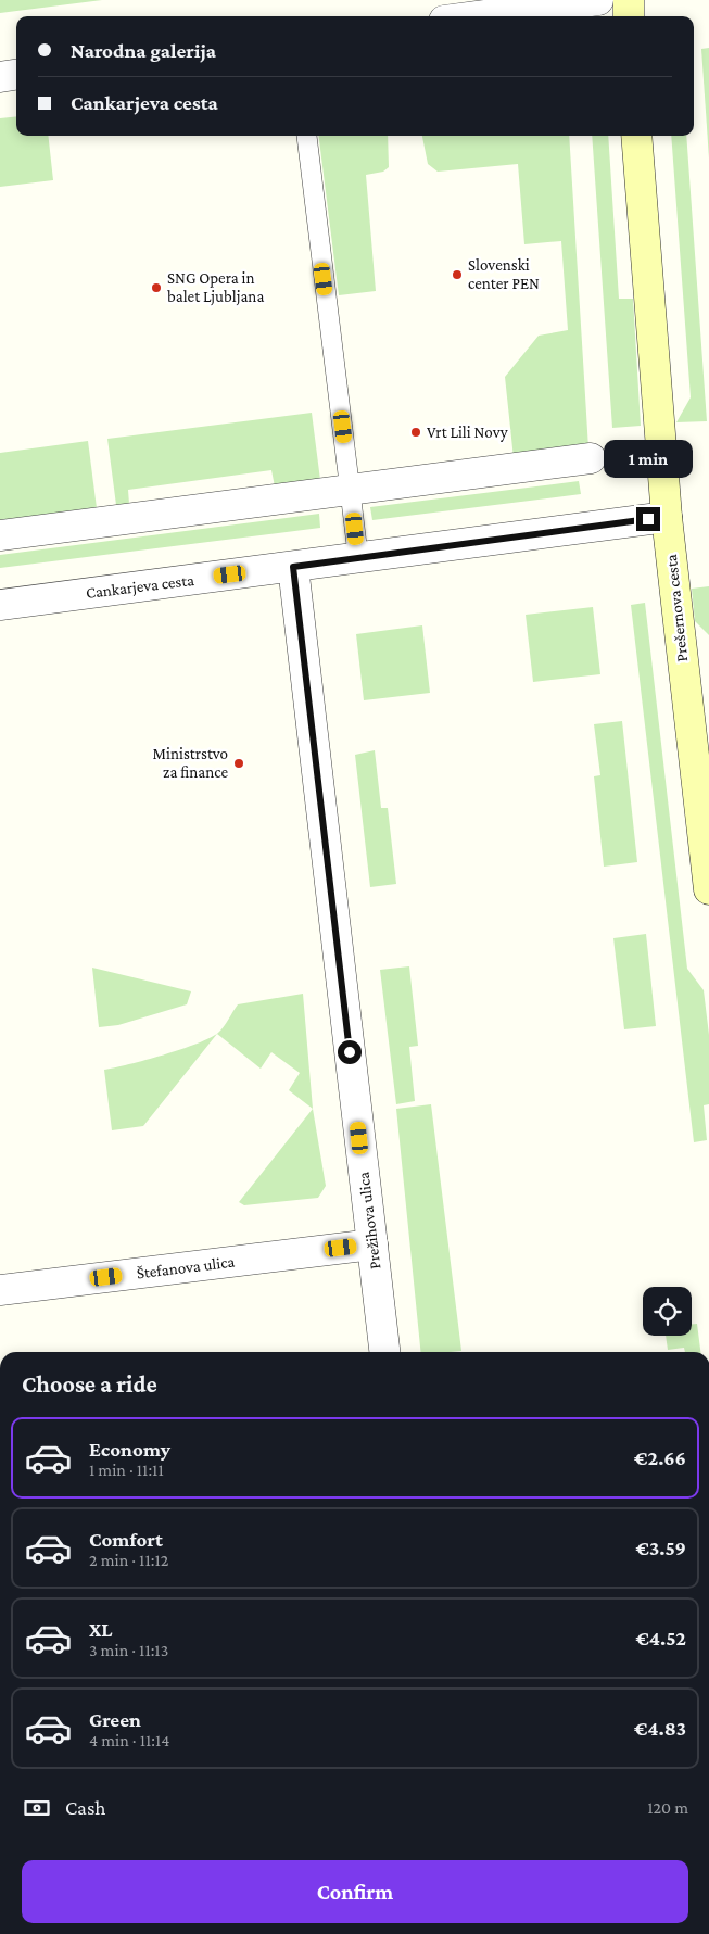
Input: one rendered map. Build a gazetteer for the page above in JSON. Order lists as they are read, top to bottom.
{
  "streets": {
    "main road": ["Prešernova cesta"],
    "street": ["Cankarjeva cesta", "Prežihova ulica", "Štefanova ulica"]
  },
  "crossings": [
    ["Cankarjeva cesta", "Prešernova cesta"],
    ["Cankarjeva cesta", "Prežihova ulica"],
    ["Prežihova ulica", "Štefanova ulica"]
  ],
  "places": [
    "Slovenski center PEN",
    "SNG Opera in balet Ljubljana",
    "Vrt Lili Novy",
    "Ministrstvo za finance"
  ],
  "page": {
    "banner": ["Narodna galerija", "Cankarjeva cesta"],
    "bubble": "1 min",
    "heading": "Choose a ride",
    "list": [
      {
        "name": "Economy",
        "note": "1 min · 11:11",
        "value": "€2.66"
      },
      {
        "name": "Comfort",
        "note": "2 min · 11:12",
        "value": "€3.59"
      },
      {
        "name": "XL",
        "note": "3 min · 11:13",
        "value": "€4.52"
      },
      {
        "name": "Green",
        "note": "4 min · 11:14",
        "value": "€4.83"
      }
    ],
    "pay": ["Cash", "120 m"],
    "buttons": "Confirm"
  }
}
